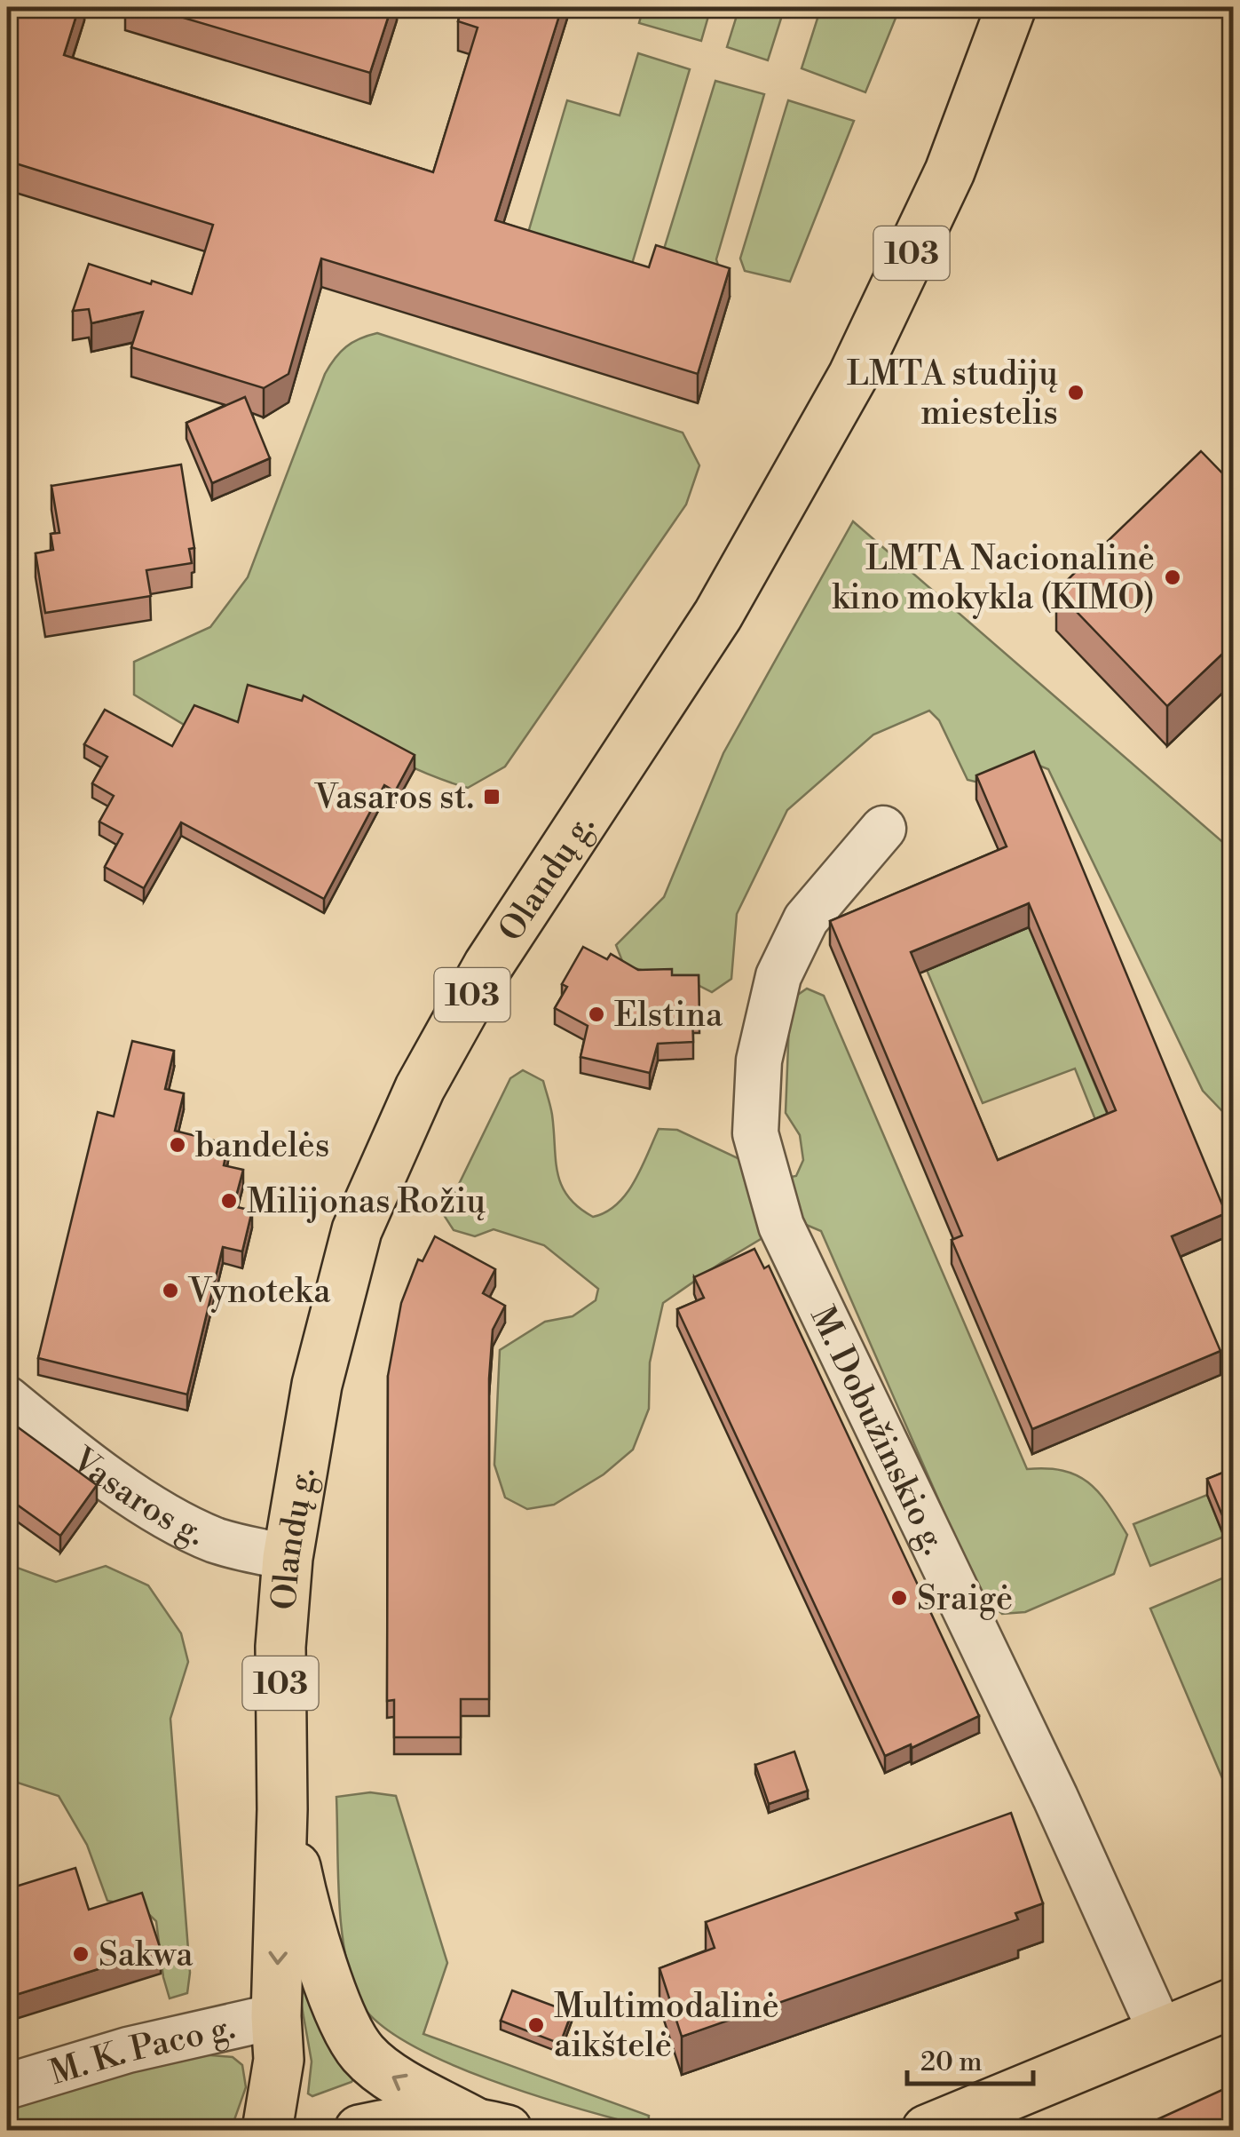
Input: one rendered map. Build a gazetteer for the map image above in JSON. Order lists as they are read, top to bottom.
{
  "streets": {
    "main road": ["103", "Olandų g."],
    "street": ["M. Dobužinskio g.", "Vasaros g.", "M. K. Paco g."]
  },
  "crossings": [
    ["Olandų g.", "Vasaros g."],
    ["Olandų g.", "M. K. Paco g."]
  ],
  "places": {
    "other": [
      "LMTA studijų miestelis",
      "LMTA Nacionalinė kino mokykla (KIMO)",
      "Elstina",
      "bandelės",
      "Milijonas Rožių",
      "Vynoteka",
      "Sraigė",
      "Sakwa",
      "Multimodalinė aikštelė"
    ],
    "transit": ["Vasaros st."]
  },
  "scale_bar": "20 m"
}
